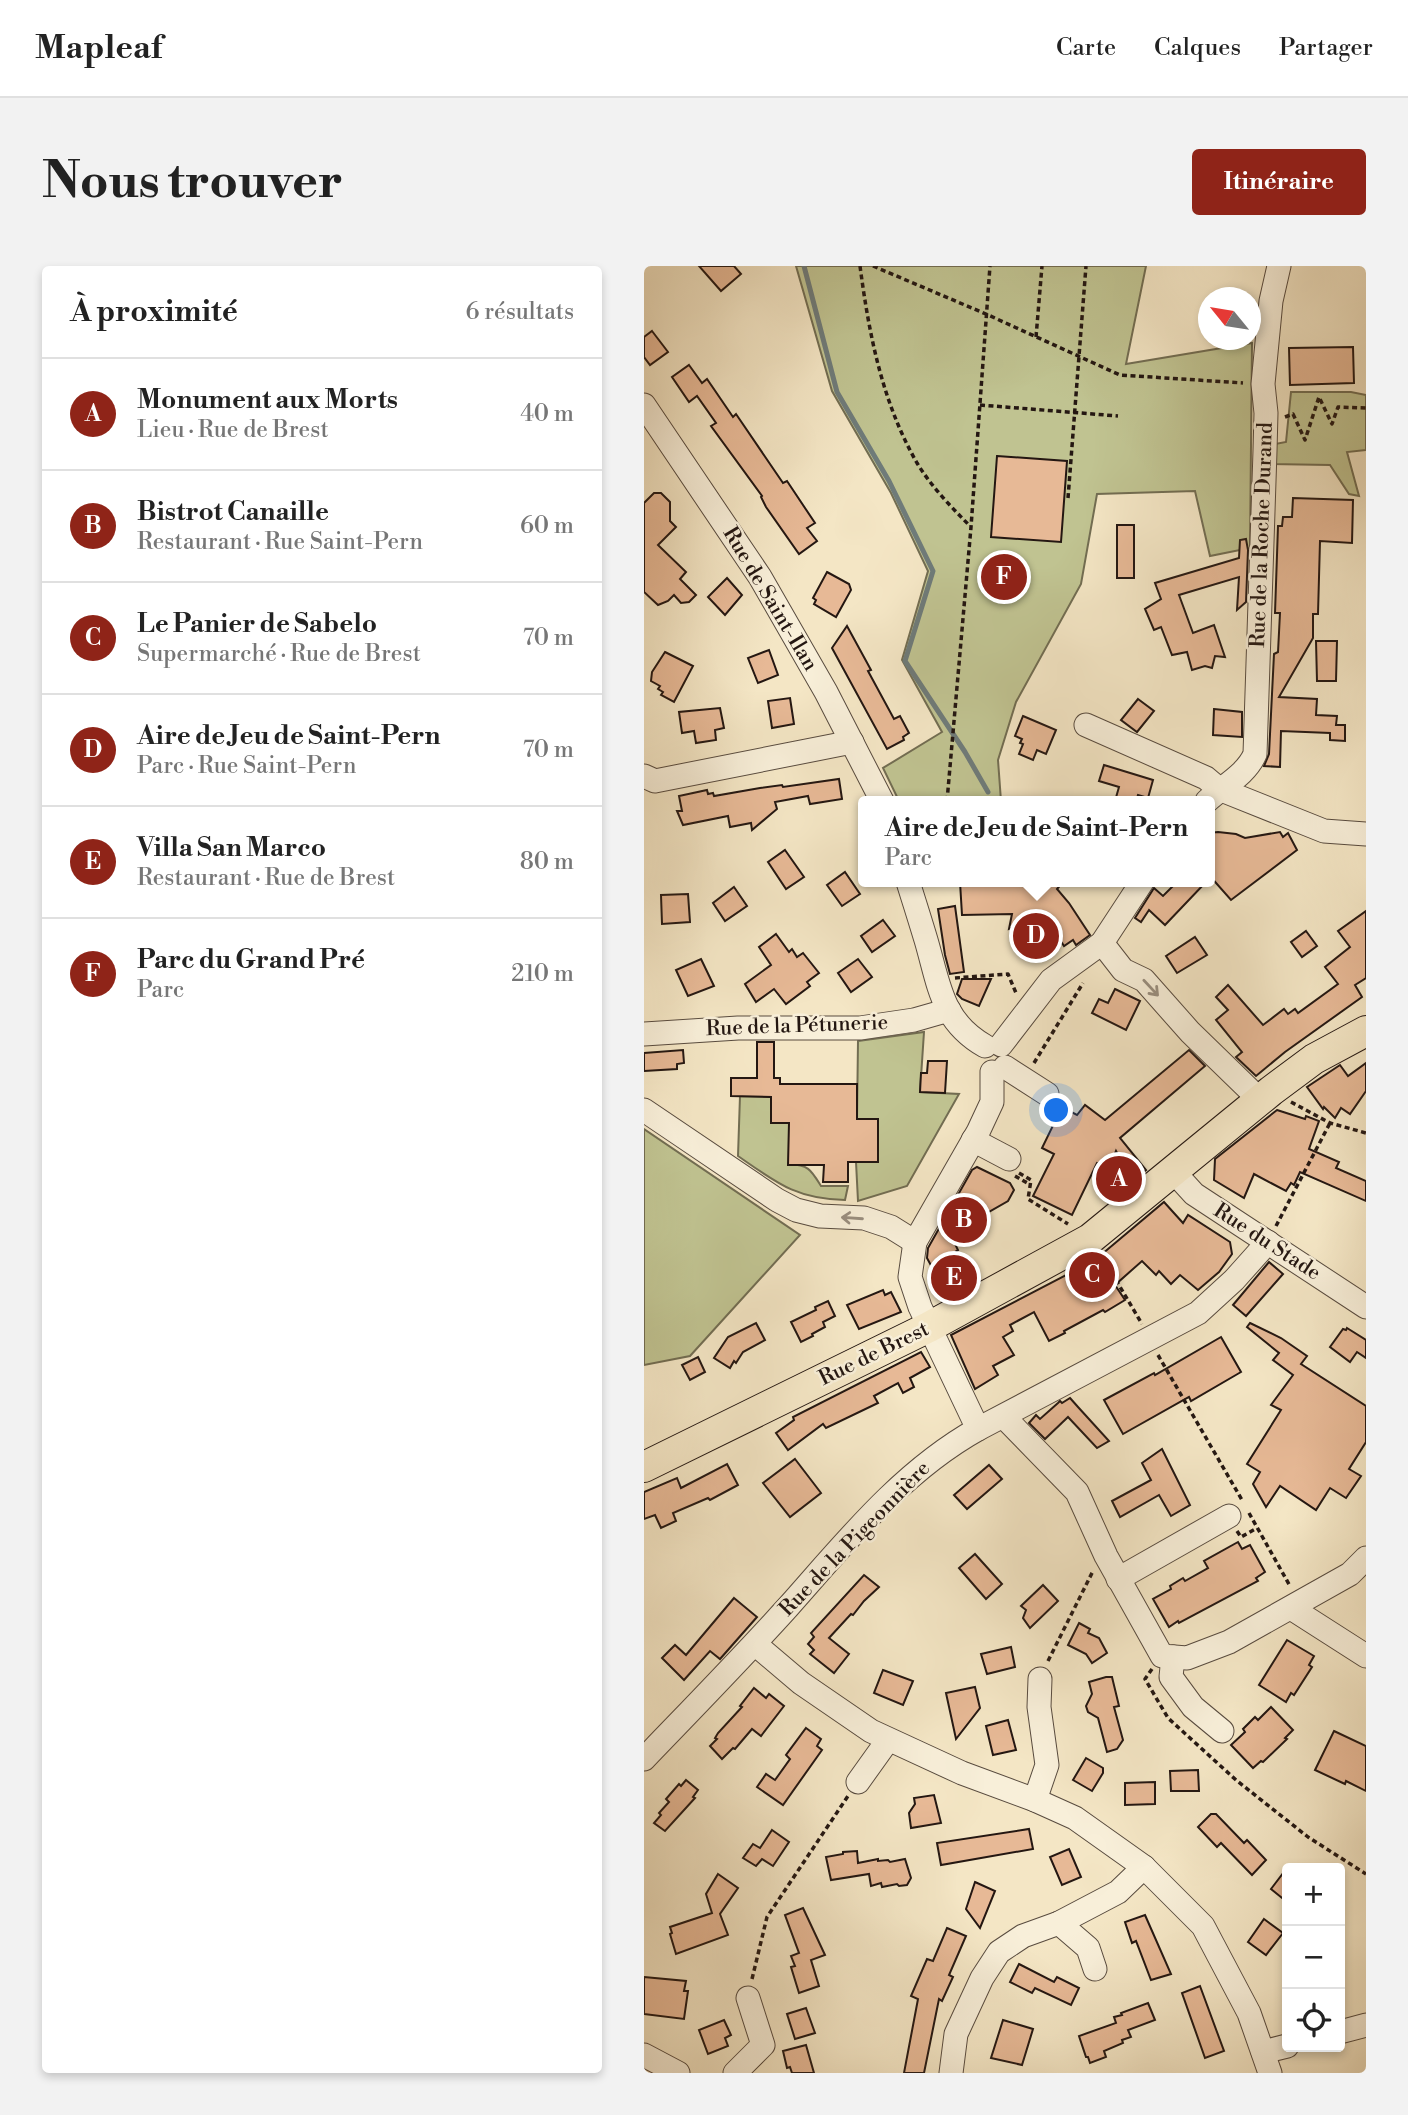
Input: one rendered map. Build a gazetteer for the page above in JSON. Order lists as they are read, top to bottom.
{
  "streets": {
    "main road": ["Rue de Brest"],
    "street": [
      "Rue de la Roche Durand",
      "Rue de Saint-Ilan",
      "Rue de la Pétunerie",
      "Rue du Stade",
      "Rue de la Pigeonnière"
    ]
  },
  "crossings": [
    ["Rue du Stade", "Rue de Brest"],
    ["Rue du Stade", "Rue de la Pigeonnière"]
  ],
  "north": "top left",
  "page": {
    "header": "Mapleaf",
    "nav": ["Carte", "Calques", "Partager"],
    "buttons": "Itinéraire",
    "title": "Nous trouver",
    "heading": ["À proximité", "6 résultats"],
    "list": [
      {
        "mark": "A",
        "name": "Monument aux Morts",
        "note": "Lieu · Rue de Brest",
        "value": "40 m"
      },
      {
        "mark": "B",
        "name": "Bistrot Canaille",
        "note": "Restaurant · Rue Saint-Pern",
        "value": "60 m"
      },
      {
        "mark": "C",
        "name": "Le Panier de Sabelo",
        "note": "Supermarché · Rue de Brest",
        "value": "70 m"
      },
      {
        "mark": "D",
        "name": "Aire de Jeu de Saint-Pern",
        "note": "Parc · Rue Saint-Pern",
        "value": "70 m"
      },
      {
        "mark": "E",
        "name": "Villa San Marco",
        "note": "Restaurant · Rue de Brest",
        "value": "80 m"
      },
      {
        "mark": "F",
        "name": "Parc du Grand Pré",
        "note": "Parc",
        "value": "210 m"
      }
    ],
    "pins": [
      "F",
      "D",
      "A",
      "B",
      "C",
      "E"
    ],
    "popup": ["Aire de Jeu de Saint-Pern", "Parc"],
    "map_buttons": ["+", "−"]
  }
}
